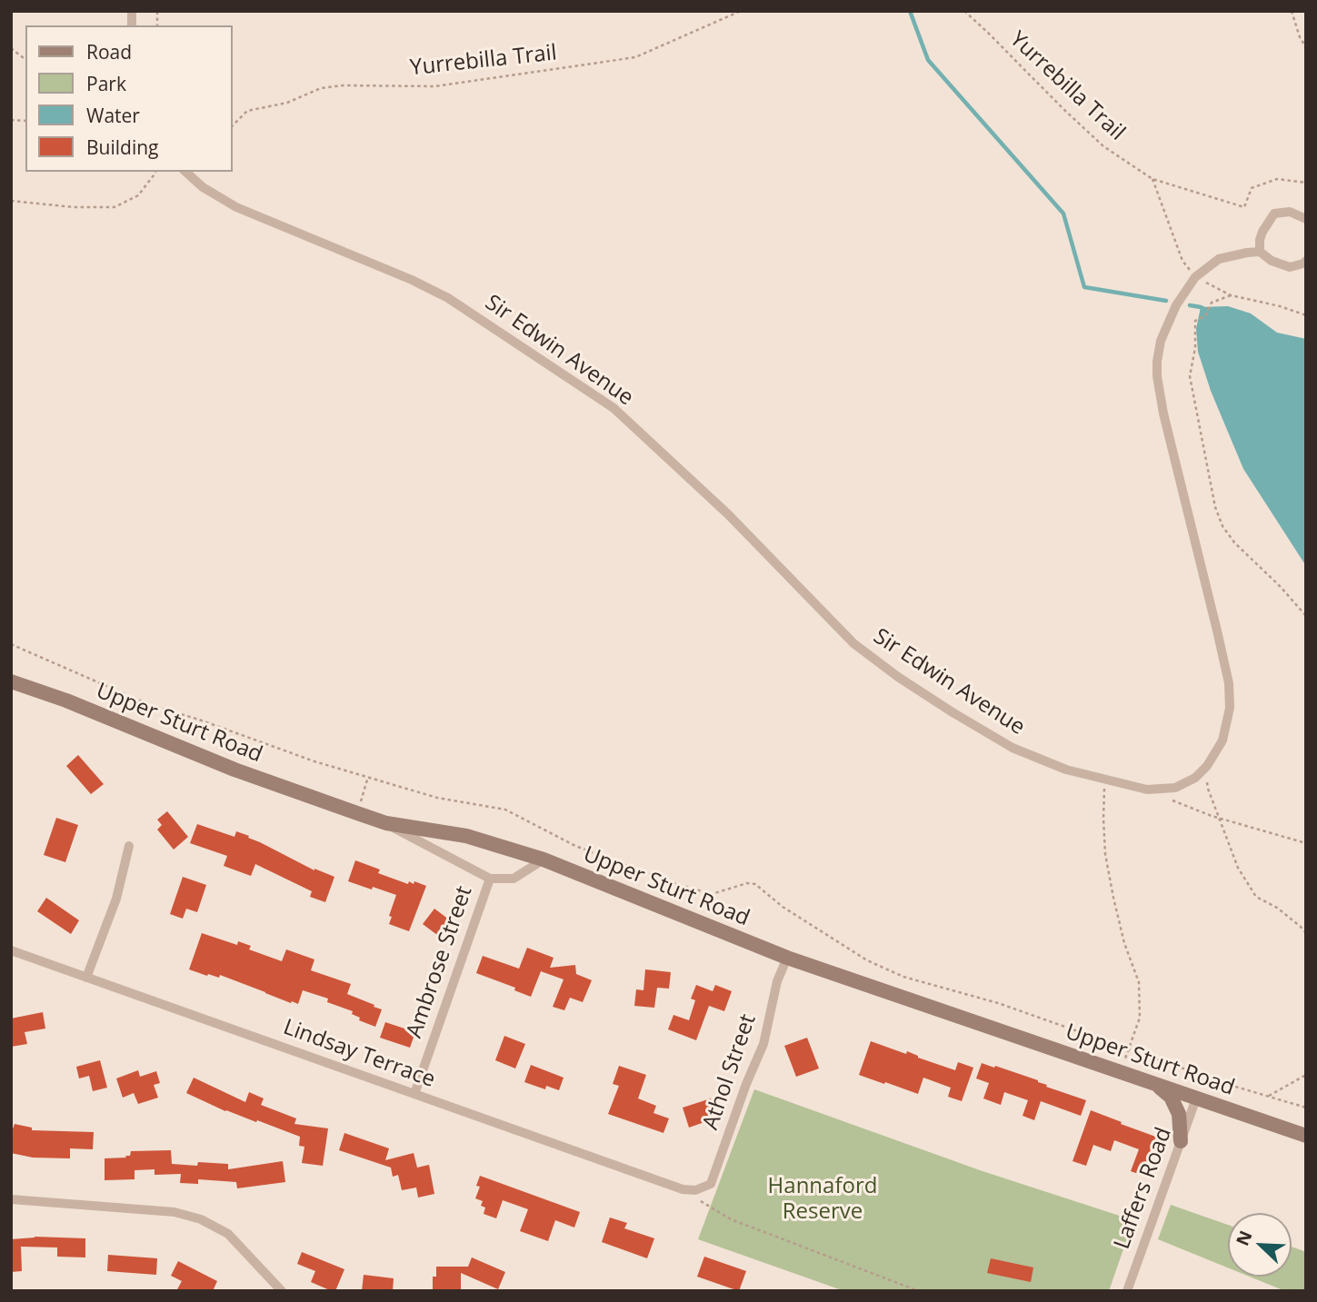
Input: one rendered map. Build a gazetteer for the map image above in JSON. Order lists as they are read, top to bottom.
{
  "streets": {
    "main road": ["Upper Sturt Road"],
    "street": [
      "Sir Edwin Avenue",
      "Ambrose Street",
      "Lindsay Terrace",
      "Athol Street",
      "Laffers Road"
    ],
    "path": ["Yurrebilla Trail"]
  },
  "crossings": [
    ["Upper Sturt Road", "Ambrose Street"],
    ["Upper Sturt Road", "Athol Street"],
    ["Upper Sturt Road", "Laffers Road"],
    ["Ambrose Street", "Lindsay Terrace"],
    ["Lindsay Terrace", "Athol Street"]
  ],
  "parks": ["Hannaford Reserve"],
  "legend": [
    "Road",
    "Park",
    "Water",
    "Building"
  ],
  "north": "top left"
}
